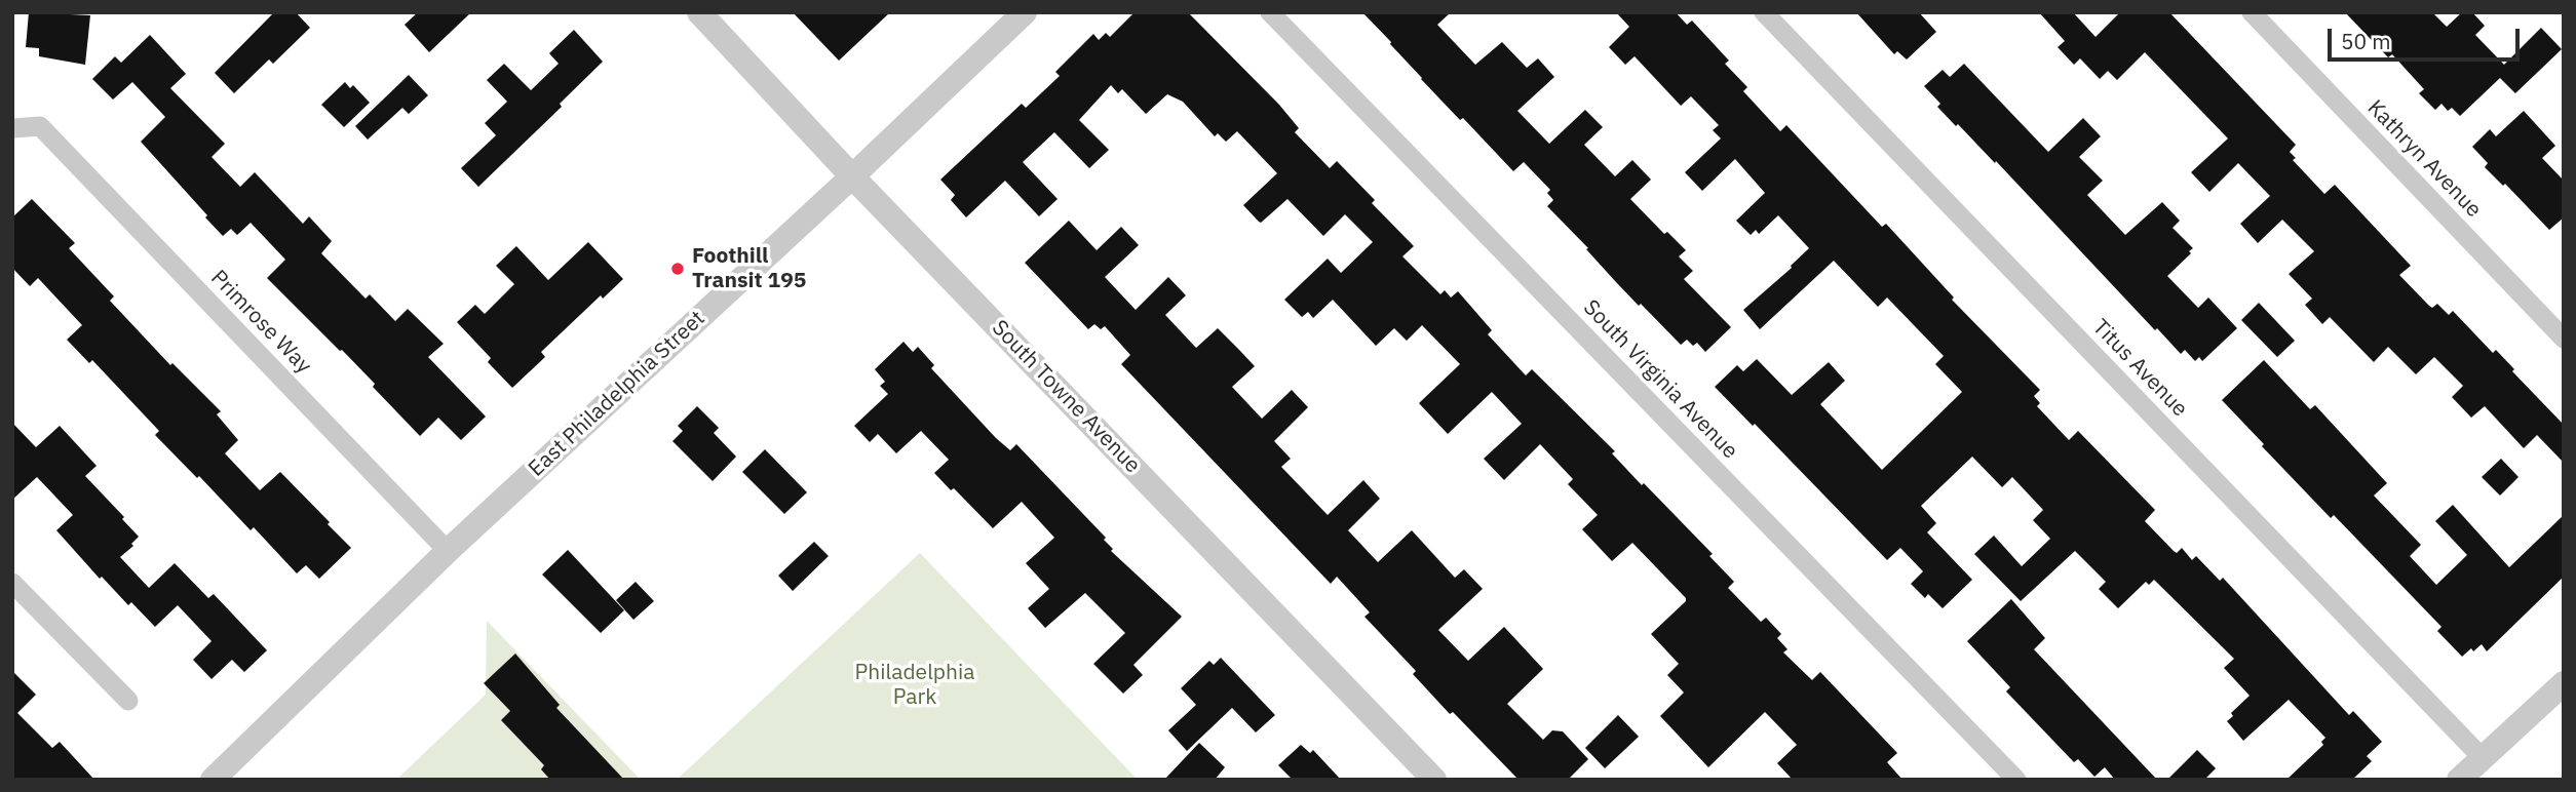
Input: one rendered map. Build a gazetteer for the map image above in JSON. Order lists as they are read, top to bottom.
{
  "streets": {
    "street": [
      "Kathryn Avenue",
      "Primrose Way",
      "Titus Avenue",
      "South Virginia Avenue",
      "East Philadelphia Street",
      "South Towne Avenue"
    ]
  },
  "crossings": [
    ["Primrose Way", "East Philadelphia Street"],
    ["East Philadelphia Street", "South Towne Avenue"]
  ],
  "parks": ["Philadelphia Park"],
  "places": ["Foothill Transit 195"],
  "scale_bar": "50 m"
}
